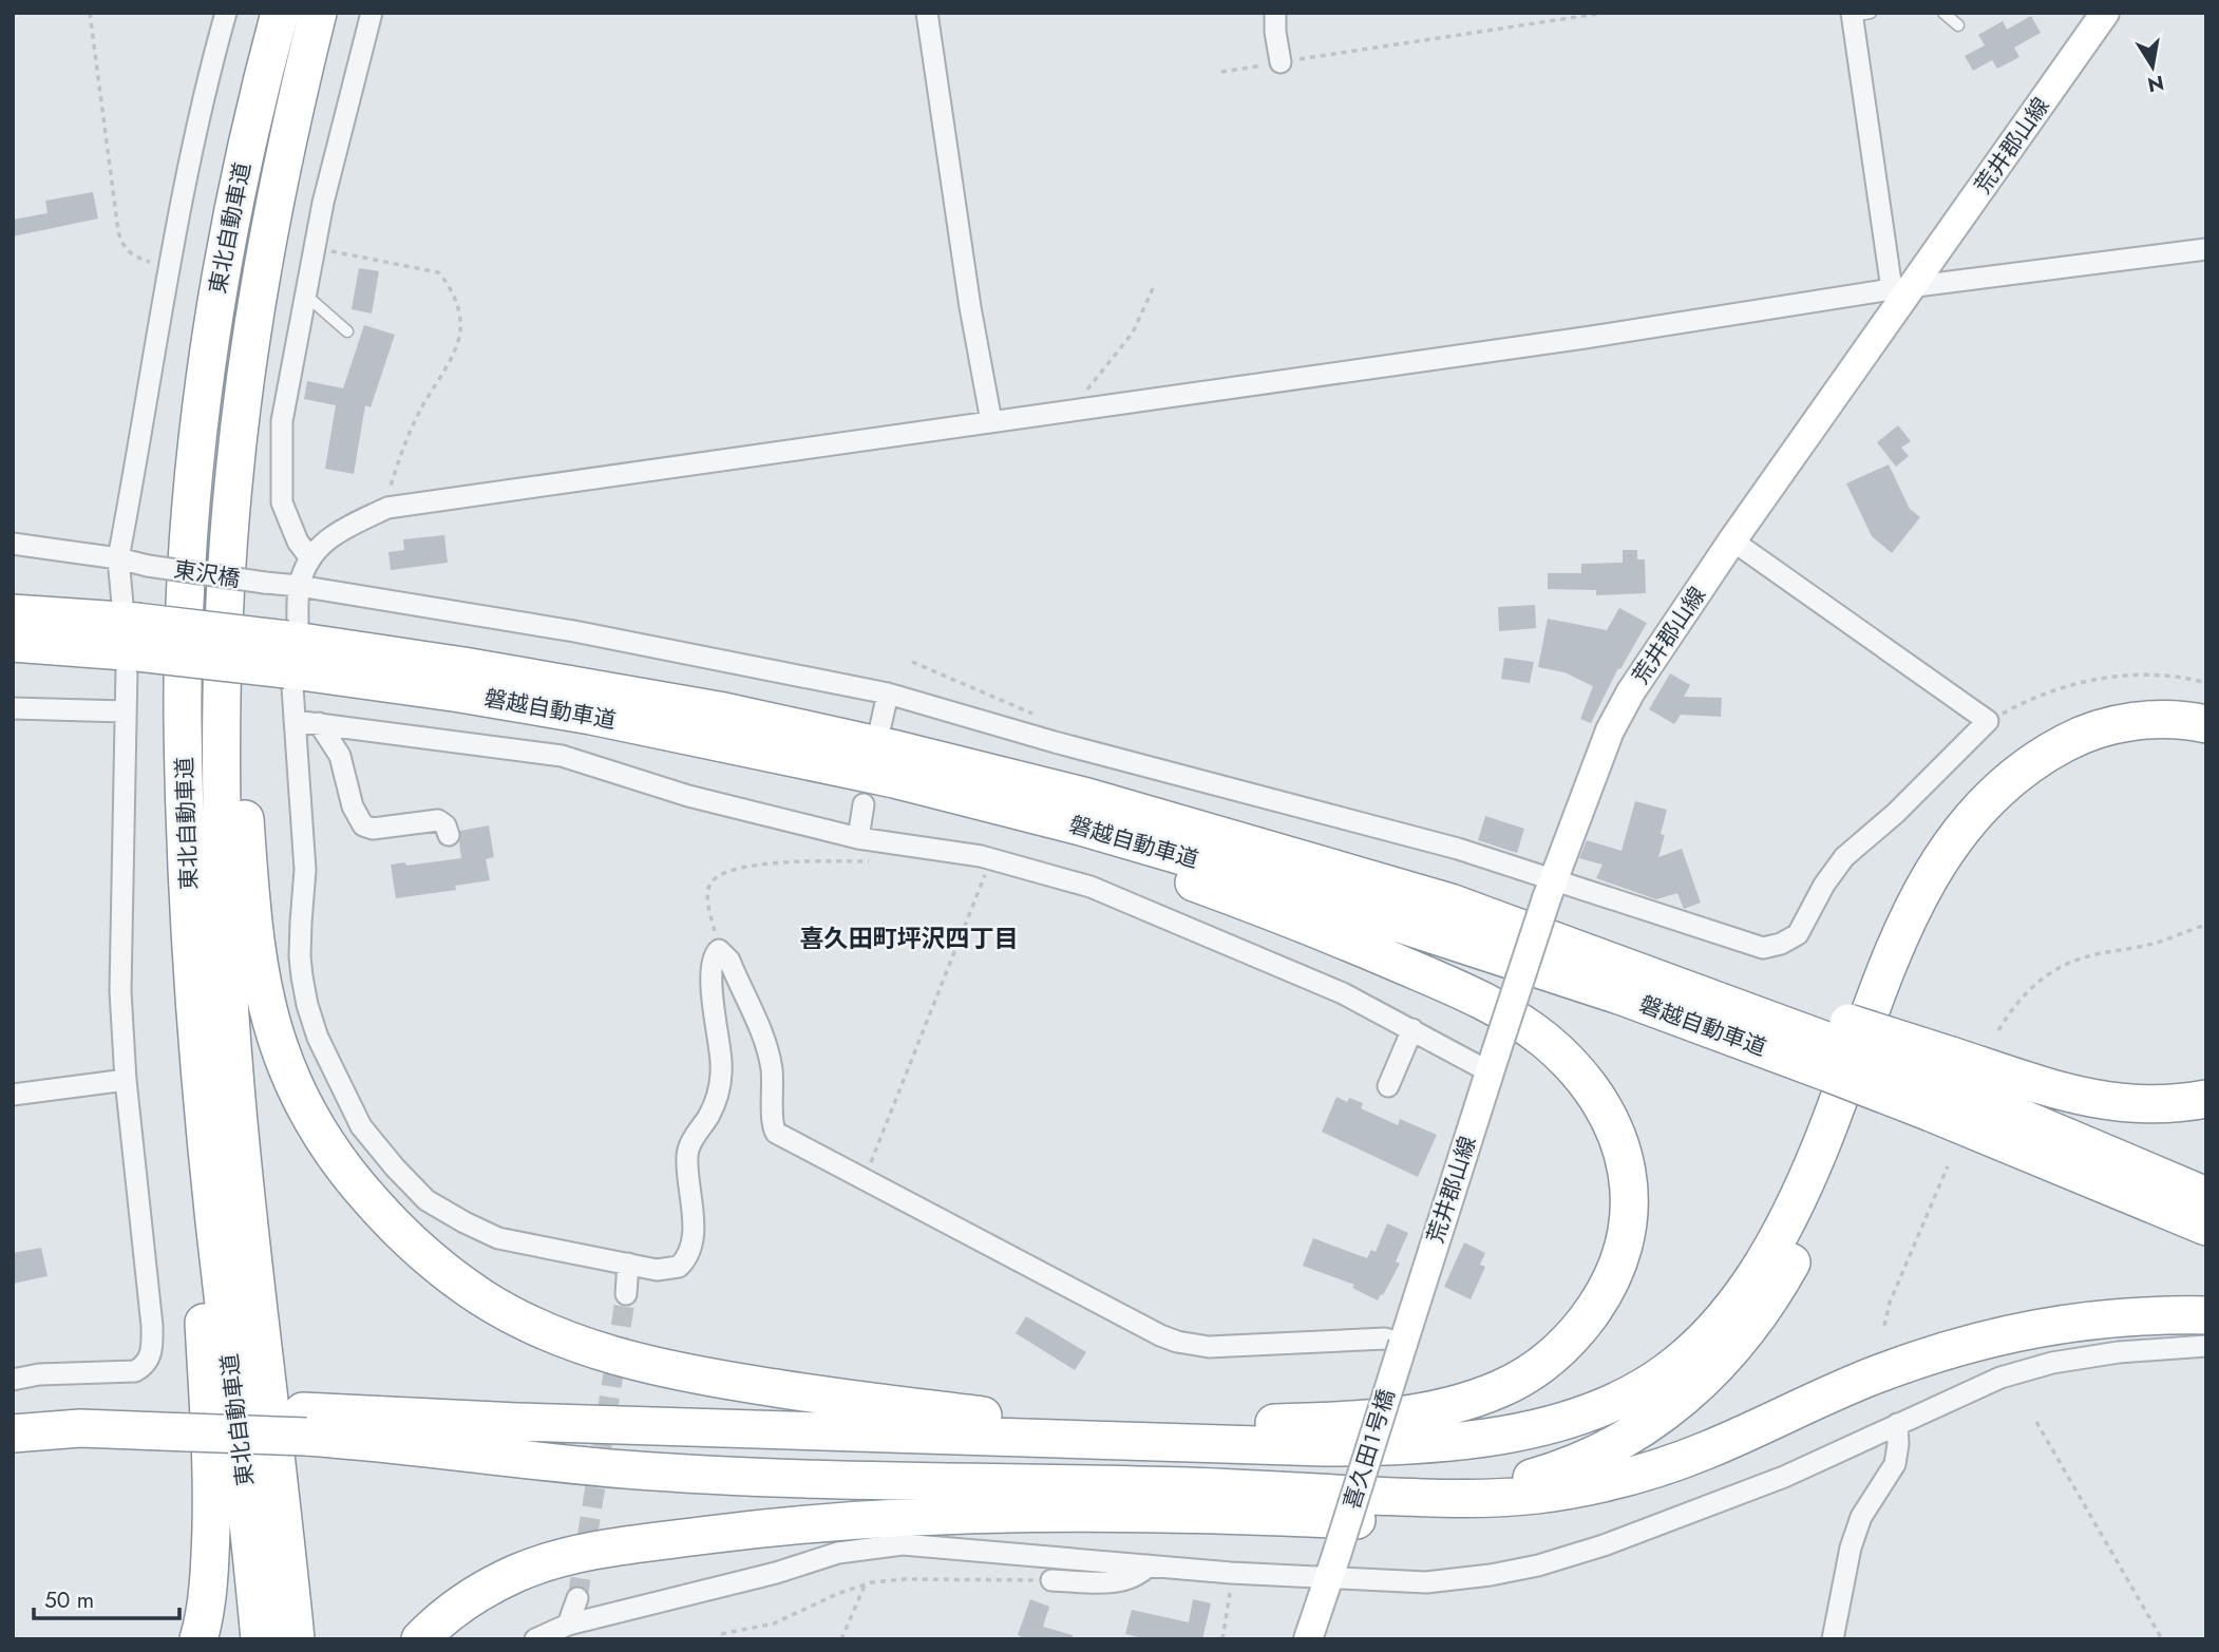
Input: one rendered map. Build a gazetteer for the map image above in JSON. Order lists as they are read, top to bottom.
{
  "streets": {
    "highway": ["東北自動車道", "磐越自動車道"],
    "main road": ["荒井郡山線", "喜久田１号橋"],
    "street": ["東沢橋"]
  },
  "crossings": [
    ["荒井郡山線", "東沢橋"],
    ["荒井郡山線", "喜久田１号橋"]
  ],
  "districts": ["喜久田町坪沢四丁目"],
  "scale_bar": "50 m",
  "north": "bottom"
}
